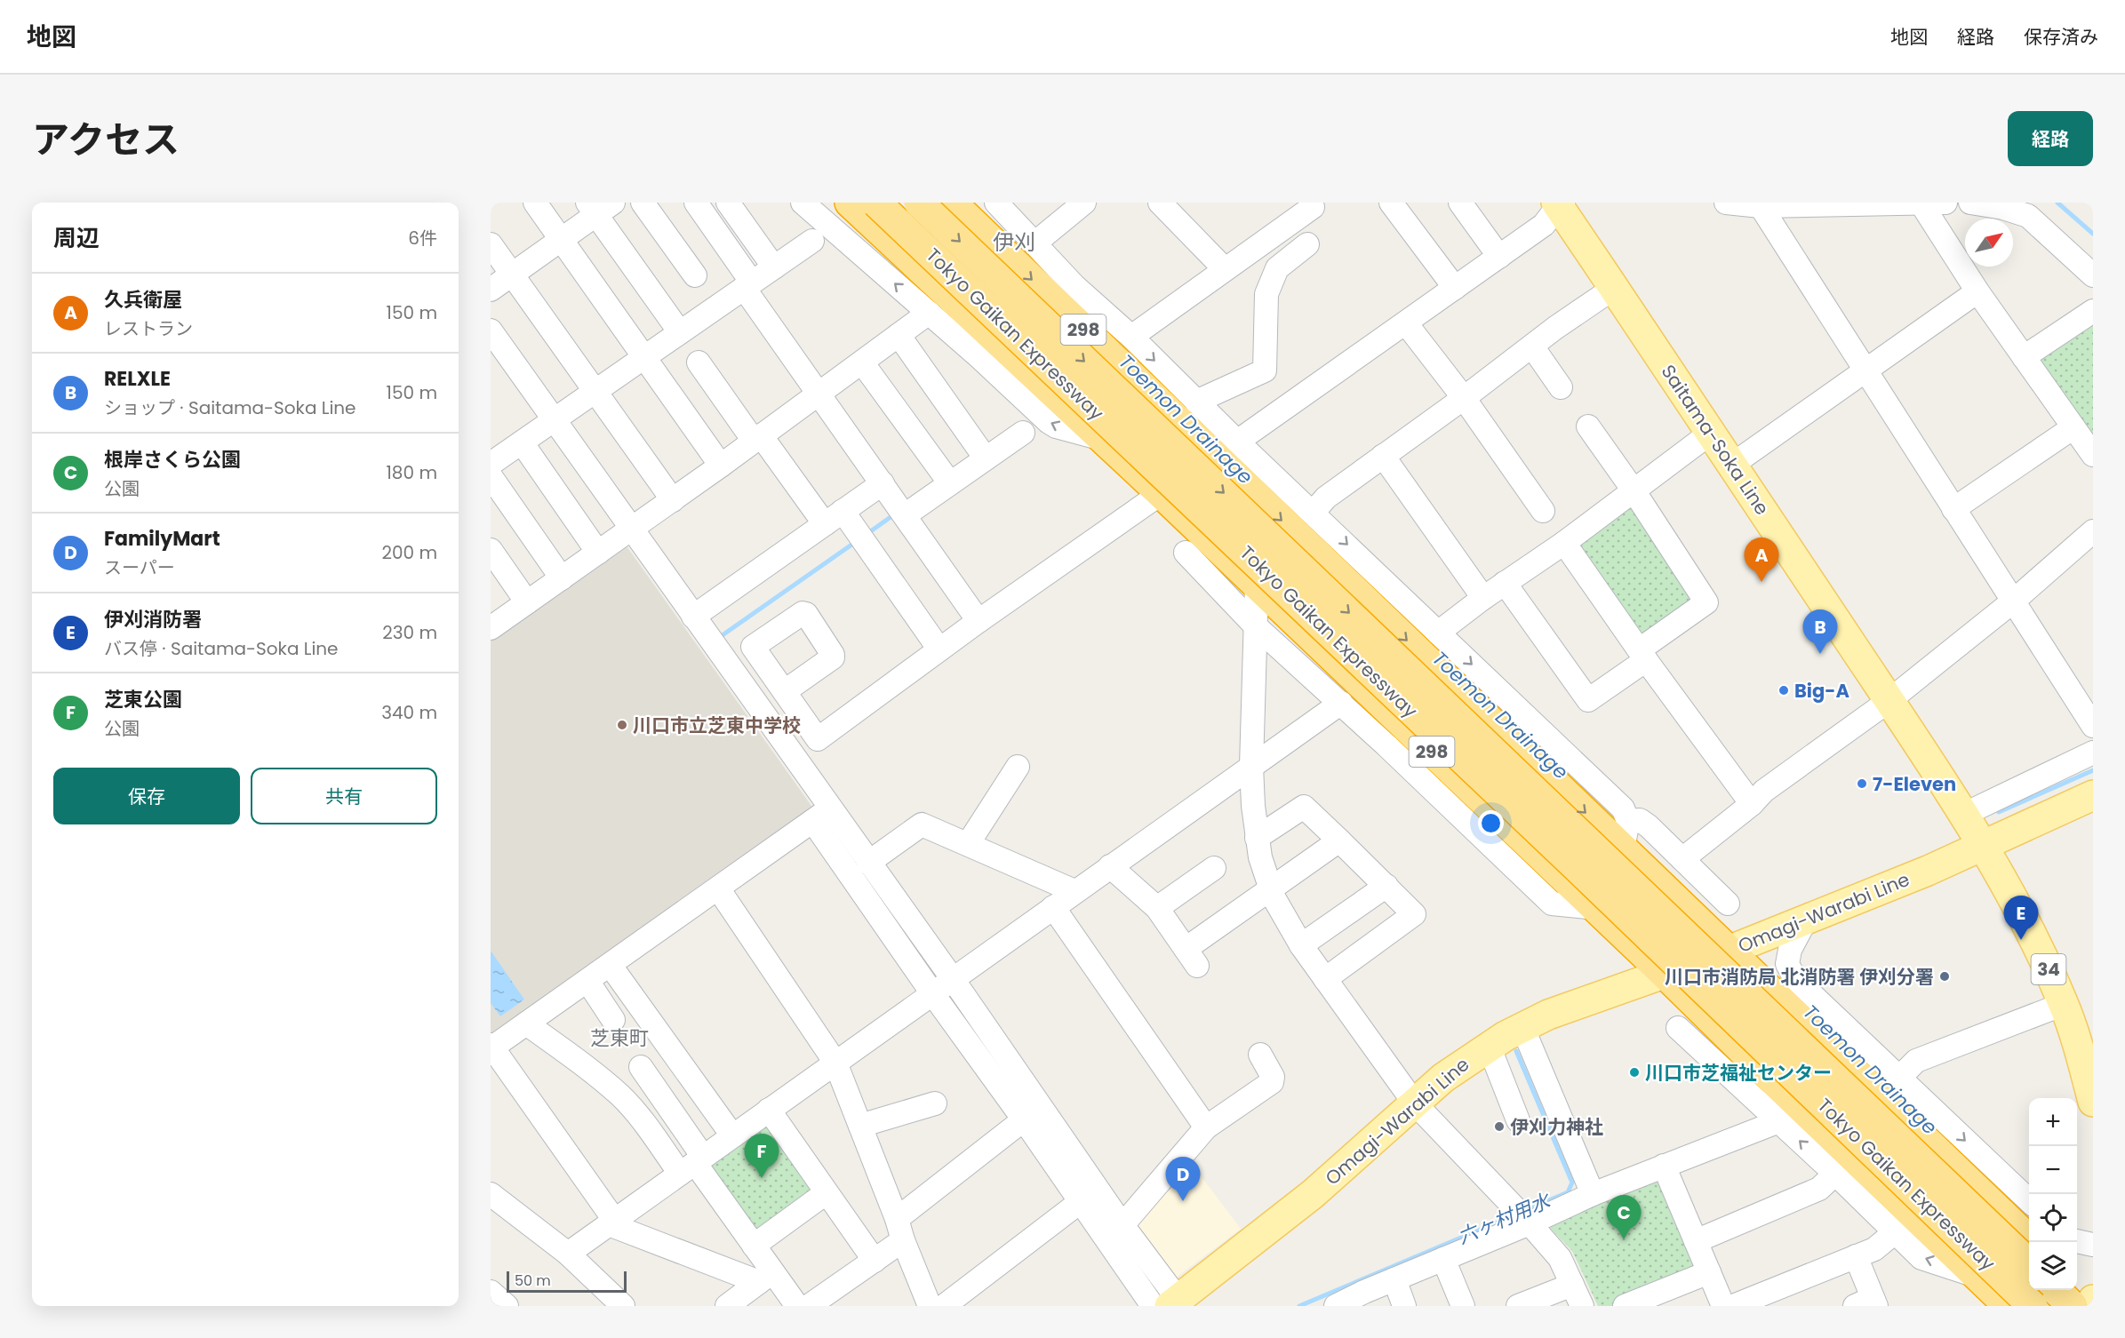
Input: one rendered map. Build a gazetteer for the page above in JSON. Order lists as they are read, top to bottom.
{
  "streets": {
    "highway": ["298", "Tokyo Gaikan Expressway"],
    "main road": ["Saitama-Soka Line", "Omagi-Warabi Line", "34"]
  },
  "crossings": [
    ["298", "Omagi-Warabi Line"],
    ["Saitama-Soka Line", "Omagi-Warabi Line"]
  ],
  "districts": ["伊刈", "芝東町"],
  "water": ["Toemon Drainage", "六ヶ村用水"],
  "places": [
    "Big-A",
    "川口市立芝東中学校",
    "7-Eleven",
    "川口市消防局 北消防署 伊刈分署",
    "川口市芝福祉センター",
    "伊刈力神社"
  ],
  "scale_bar": "50 m",
  "north": "top right",
  "page": {
    "header": "地図",
    "nav": ["地図", "経路", "保存済み"],
    "title": "アクセス",
    "buttons": [
      "経路",
      ["保存", "共有"]
    ],
    "heading": ["周辺", "6件"],
    "list": [
      {
        "mark": "A",
        "name": "久兵衛屋",
        "note": "レストラン",
        "value": "150 m"
      },
      {
        "mark": "B",
        "name": "RELXLE",
        "note": "ショップ · Saitama-Soka Line",
        "value": "150 m"
      },
      {
        "mark": "C",
        "name": "根岸さくら公園",
        "note": "公園",
        "value": "180 m"
      },
      {
        "mark": "D",
        "name": "FamilyMart",
        "note": "スーパー",
        "value": "200 m"
      },
      {
        "mark": "E",
        "name": "伊刈消防署",
        "note": "バス停 · Saitama-Soka Line",
        "value": "230 m"
      },
      {
        "mark": "F",
        "name": "芝東公園",
        "note": "公園",
        "value": "340 m"
      }
    ],
    "pins": [
      "A",
      "B",
      "E",
      "F",
      "D",
      "C"
    ],
    "map_buttons": ["+", "−"],
    "scale": "50 m"
  }
}
